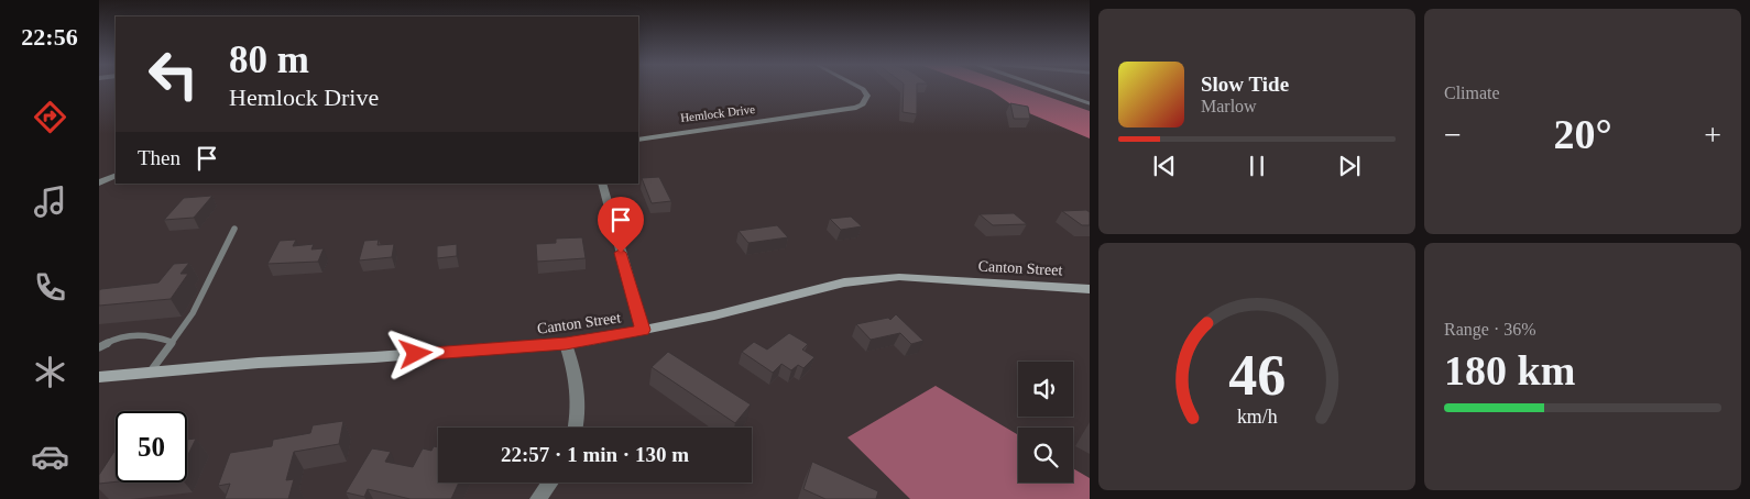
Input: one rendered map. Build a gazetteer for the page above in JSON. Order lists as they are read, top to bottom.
{
  "streets": {
    "main road": ["Canton Street"],
    "street": ["Hemlock Drive"]
  },
  "page": {
    "tabs": "22:56",
    "tile": [
      "Climate",
      ["Range · 36%", "180 km"]
    ],
    "turn": ["80 m", "Hemlock Drive"],
    "song": ["Slow Tide", "Marlow"],
    "heat": ["−", "20°", "+"],
    "then": "Then",
    "limit": "50",
    "trip": "22:57 · 1 min · 130 m",
    "gauge": ["46", "km/h"]
  }
}
